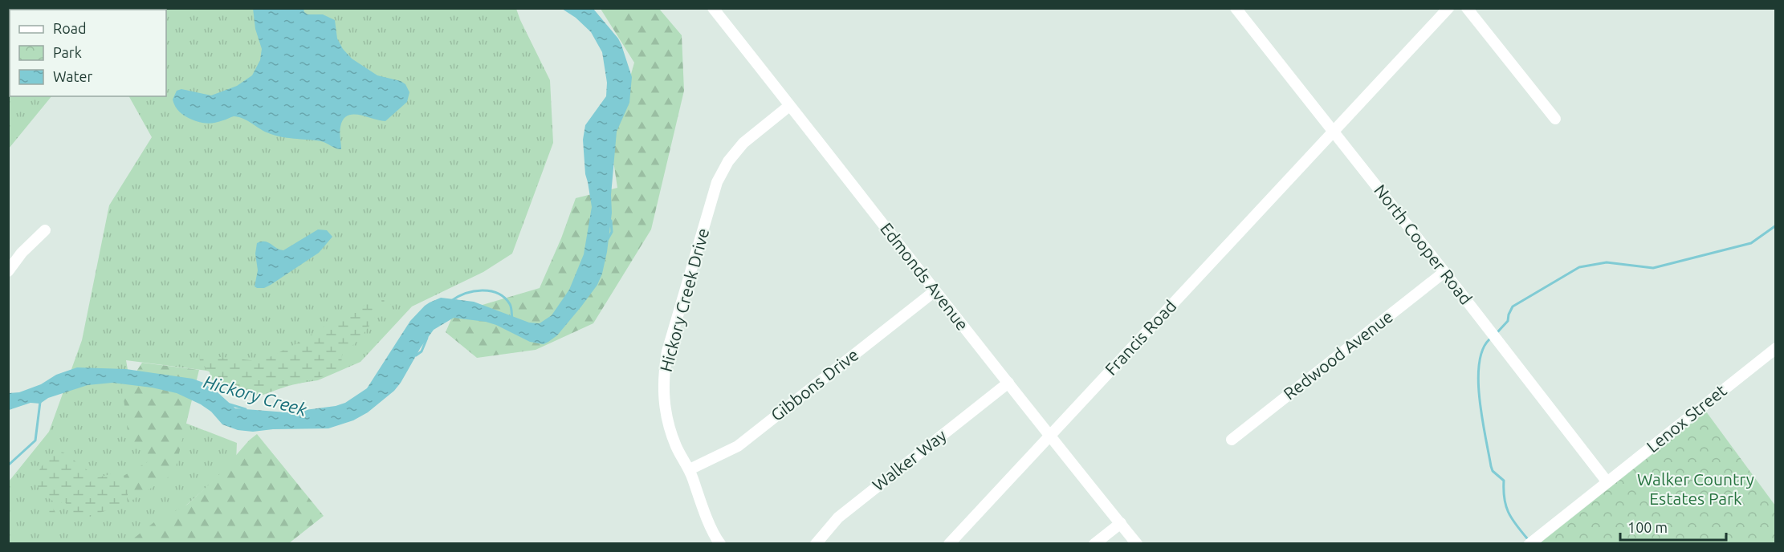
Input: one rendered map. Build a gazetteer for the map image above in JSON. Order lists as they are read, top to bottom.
{
  "streets": {
    "street": [
      "North Cooper Road",
      "Edmonds Avenue",
      "Hickory Creek Drive",
      "Francis Road",
      "Redwood Avenue",
      "Gibbons Drive",
      "Lenox Street",
      "Walker Way"
    ]
  },
  "crossings": [
    ["North Cooper Road", "Francis Road"],
    ["North Cooper Road", "Redwood Avenue"],
    ["North Cooper Road", "Lenox Street"],
    ["Edmonds Avenue", "Hickory Creek Drive"],
    ["Edmonds Avenue", "Francis Road"],
    ["Edmonds Avenue", "Gibbons Drive"],
    ["Edmonds Avenue", "Walker Way"],
    ["Hickory Creek Drive", "Gibbons Drive"]
  ],
  "water": ["Hickory Creek"],
  "parks": ["Walker Country Estates Park"],
  "legend": ["Road", "Park", "Water"],
  "scale_bar": "100 m"
}
